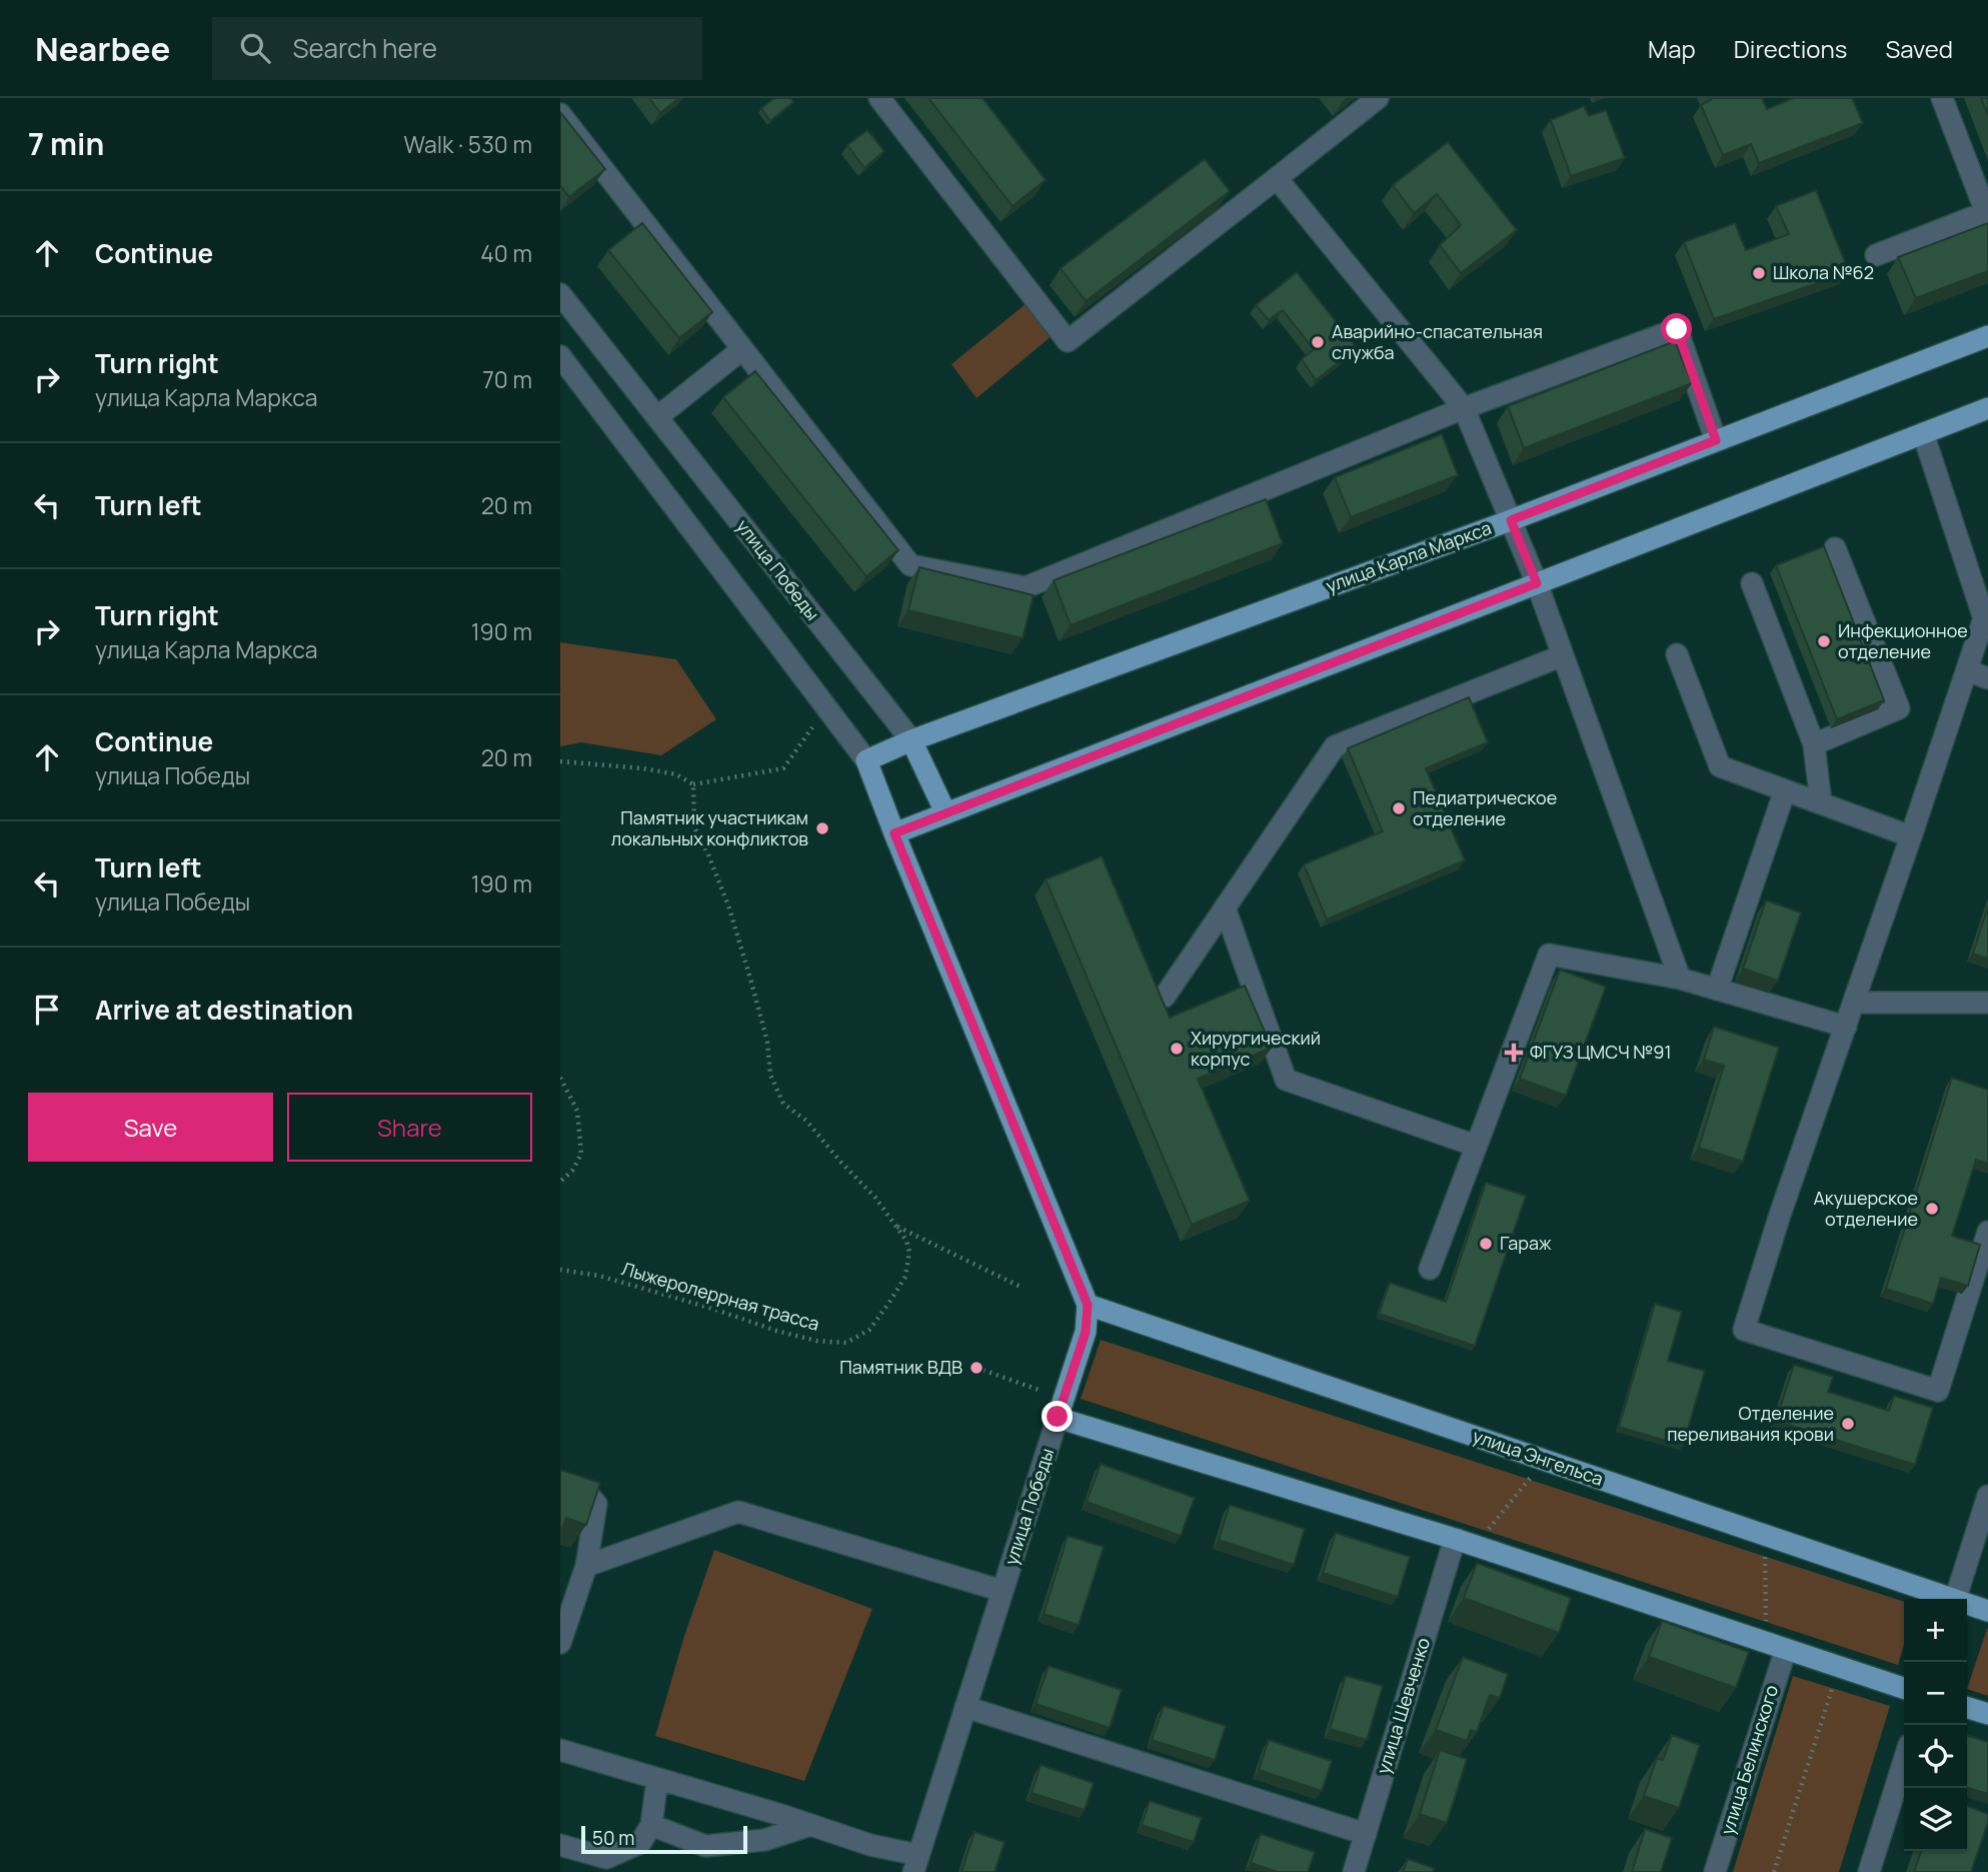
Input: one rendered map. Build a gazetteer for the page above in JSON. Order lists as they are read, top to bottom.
{
  "streets": {
    "main road": ["улица Карла Маркса", "улица Победы", "улица Энгельса"],
    "street": ["улица Шевченко", "улица Белинского"],
    "path": ["Лыжеролеррная трасса"]
  },
  "crossings": [
    ["улица Карла Маркса", "улица Победы"],
    ["улица Победы", "улица Энгельса"]
  ],
  "places": {
    "other": [
      "Школа №62",
      "Аварийно-спасательная служба",
      "Инфекционное отделение",
      "Педиатрическое отделение",
      "Памятник участникам локальных конфликтов",
      "Хирургический корпус",
      "Акушерское отделение",
      "Гараж",
      "Памятник ВДВ",
      "Отделение переливания крови"
    ],
    "health": ["ФГУЗ ЦМСЧ №91"]
  },
  "scale_bar": "50 m",
  "page": {
    "header": "Nearbee",
    "search": "Search here",
    "nav": ["Map", "Directions", "Saved"],
    "heading": ["7 min", "Walk · 530 m"],
    "list": [
      ["Continue", "40 m"],
      ["Turn right", "улица Карла Маркса", "70 m"],
      ["Turn left", "20 m"],
      ["Turn right", "улица Карла Маркса", "190 m"],
      ["Continue", "улица Победы", "20 m"],
      ["Turn left", "улица Победы", "190 m"],
      "Arrive at destination"
    ],
    "buttons": ["Save", "Share"],
    "map_buttons": ["+", "−"],
    "scale": "50 m"
  }
}
